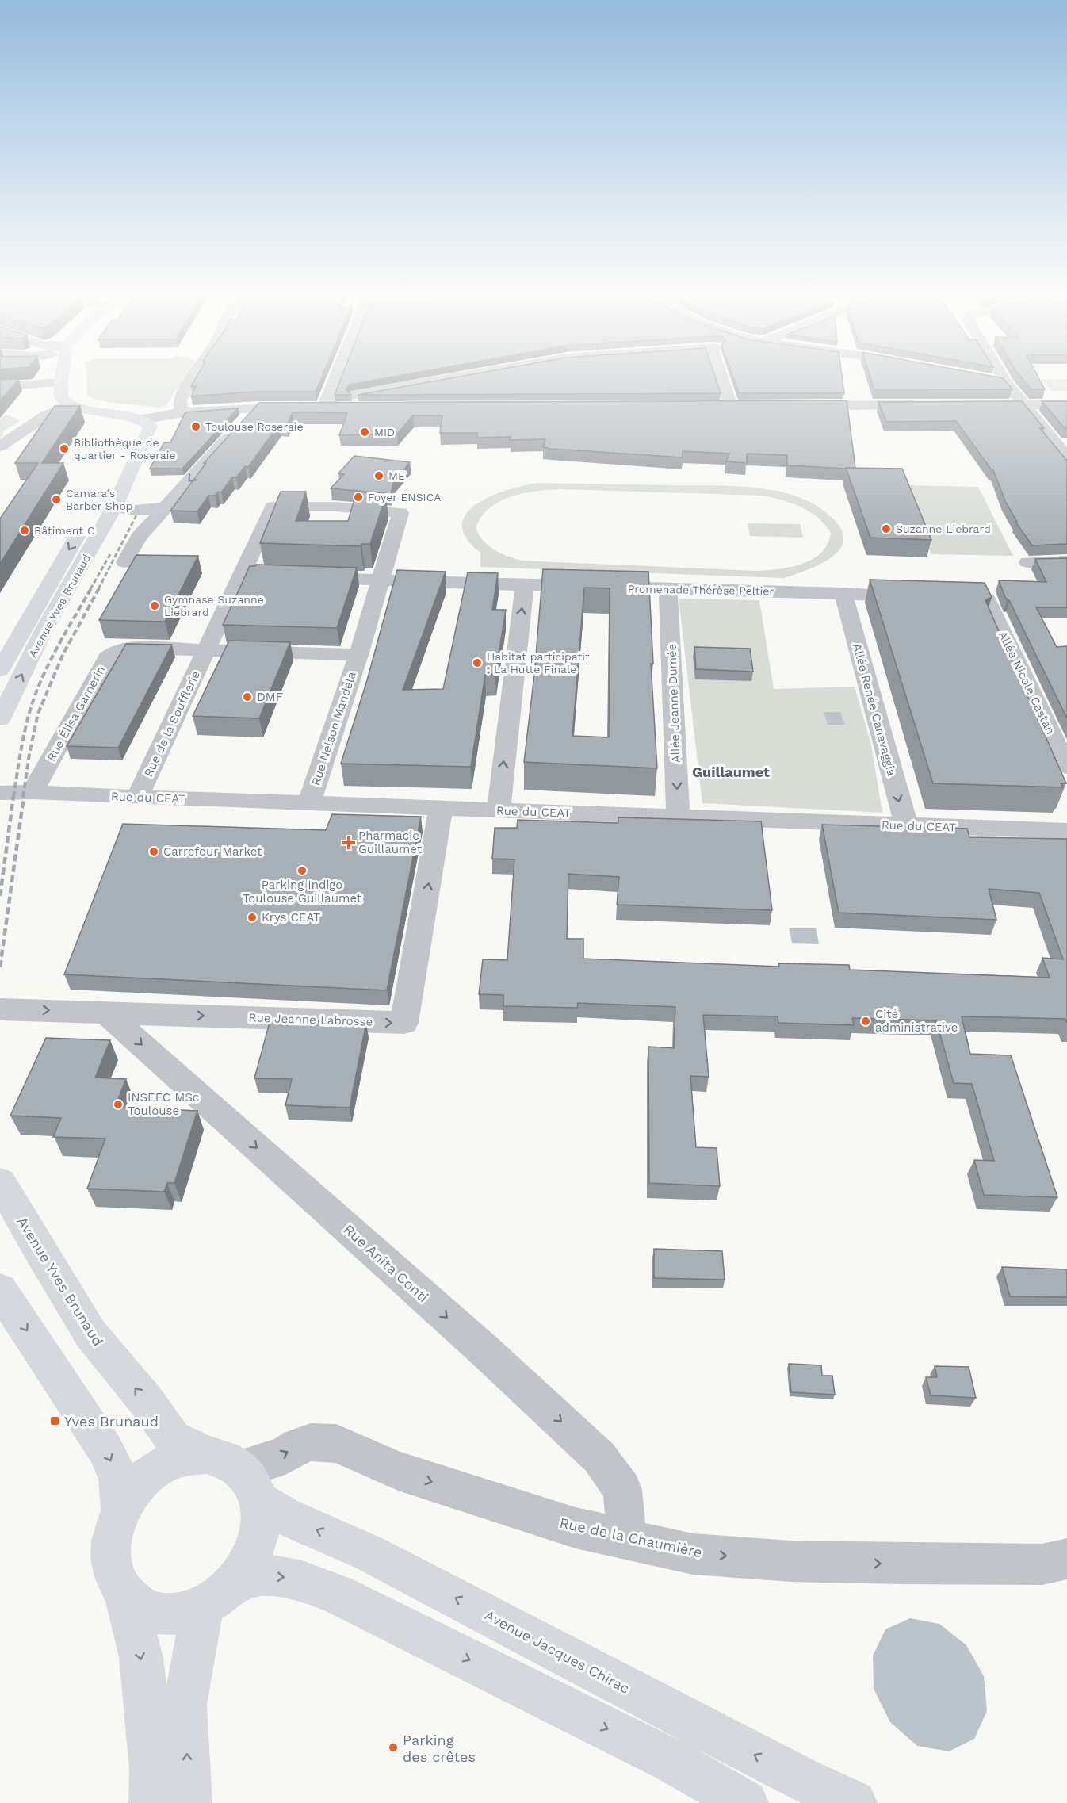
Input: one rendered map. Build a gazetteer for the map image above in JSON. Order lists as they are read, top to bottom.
{
  "streets": {
    "main road": ["Avenue Yves Brunaud", "Avenue Jacques Chirac"],
    "street": [
      "Promenade Thérèse Peltier",
      "Allée Nicole Castan",
      "Allée Jeanne Dumée",
      "Allée Renée Canavaggia",
      "Rue Élisa Garnerin",
      "Rue de la Soufflerie",
      "Rue Nelson Mandela",
      "Rue du CEAT",
      "Rue Jeanne Labrosse",
      "Rue Anita Conti",
      "Rue de la Chaumière"
    ]
  },
  "crossings": [
    ["Promenade Thérèse Peltier", "Allée Nicole Castan"],
    ["Promenade Thérèse Peltier", "Allée Jeanne Dumée"],
    ["Promenade Thérèse Peltier", "Allée Renée Canavaggia"],
    ["Promenade Thérèse Peltier", "Rue de la Soufflerie"],
    ["Promenade Thérèse Peltier", "Rue Nelson Mandela"],
    ["Avenue Yves Brunaud", "Rue de la Chaumière"],
    ["Avenue Yves Brunaud", "Avenue Jacques Chirac"],
    ["Allée Jeanne Dumée", "Rue du CEAT"],
    ["Allée Renée Canavaggia", "Rue du CEAT"],
    ["Rue Élisa Garnerin", "Rue de la Soufflerie"],
    ["Rue Élisa Garnerin", "Rue Nelson Mandela"],
    ["Rue Élisa Garnerin", "Rue du CEAT"],
    ["Rue de la Soufflerie", "Rue Nelson Mandela"],
    ["Rue de la Soufflerie", "Rue du CEAT"],
    ["Rue Nelson Mandela", "Rue du CEAT"],
    ["Rue du CEAT", "Rue Jeanne Labrosse"],
    ["Rue Jeanne Labrosse", "Rue Anita Conti"],
    ["Rue Anita Conti", "Rue de la Chaumière"],
    ["Rue de la Chaumière", "Avenue Jacques Chirac"]
  ],
  "one_way": ["Allée Renée Canavaggia", "Rue Anita Conti", "Rue de la Chaumière"],
  "districts": ["Guillaumet"],
  "places": {
    "other": [
      "Toulouse Roseraie",
      "MID",
      "Bibliothèque de quartier - Roseraie",
      "ME",
      "Foyer ENSICA",
      "Camara's Barber Shop",
      "Suzanne Liebrard",
      "Bâtiment C",
      "Gymnase Suzanne Liebrard",
      "Habitat participatif : La Hutte Finale",
      "DMF",
      "Carrefour Market",
      "Parking Indigo Toulouse Guillaumet",
      "Krys CEAT",
      "Cité administrative",
      "INSEEC MSc Toulouse",
      "Parking des crêtes"
    ],
    "health": ["Pharmacie Guillaumet"],
    "transit": ["Yves Brunaud"]
  }
}
